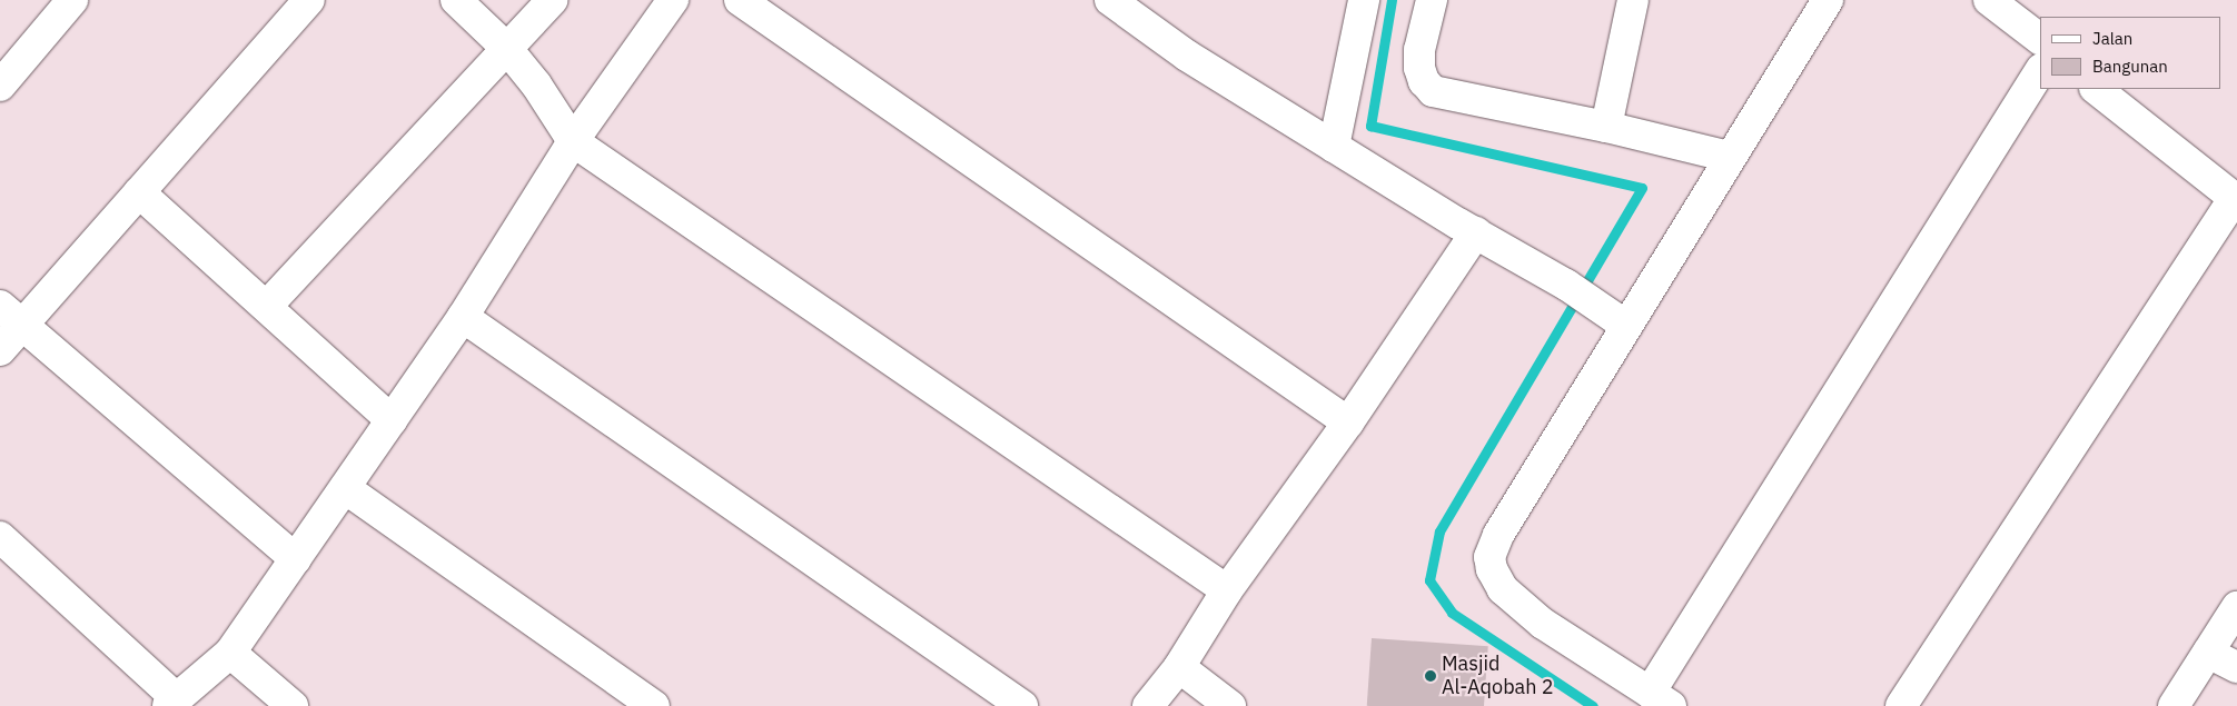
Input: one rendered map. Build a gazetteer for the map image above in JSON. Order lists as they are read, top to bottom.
{
  "places": ["Masjid Al-Aqobah 2"],
  "legend": ["Jalan", "Bangunan"]
}
